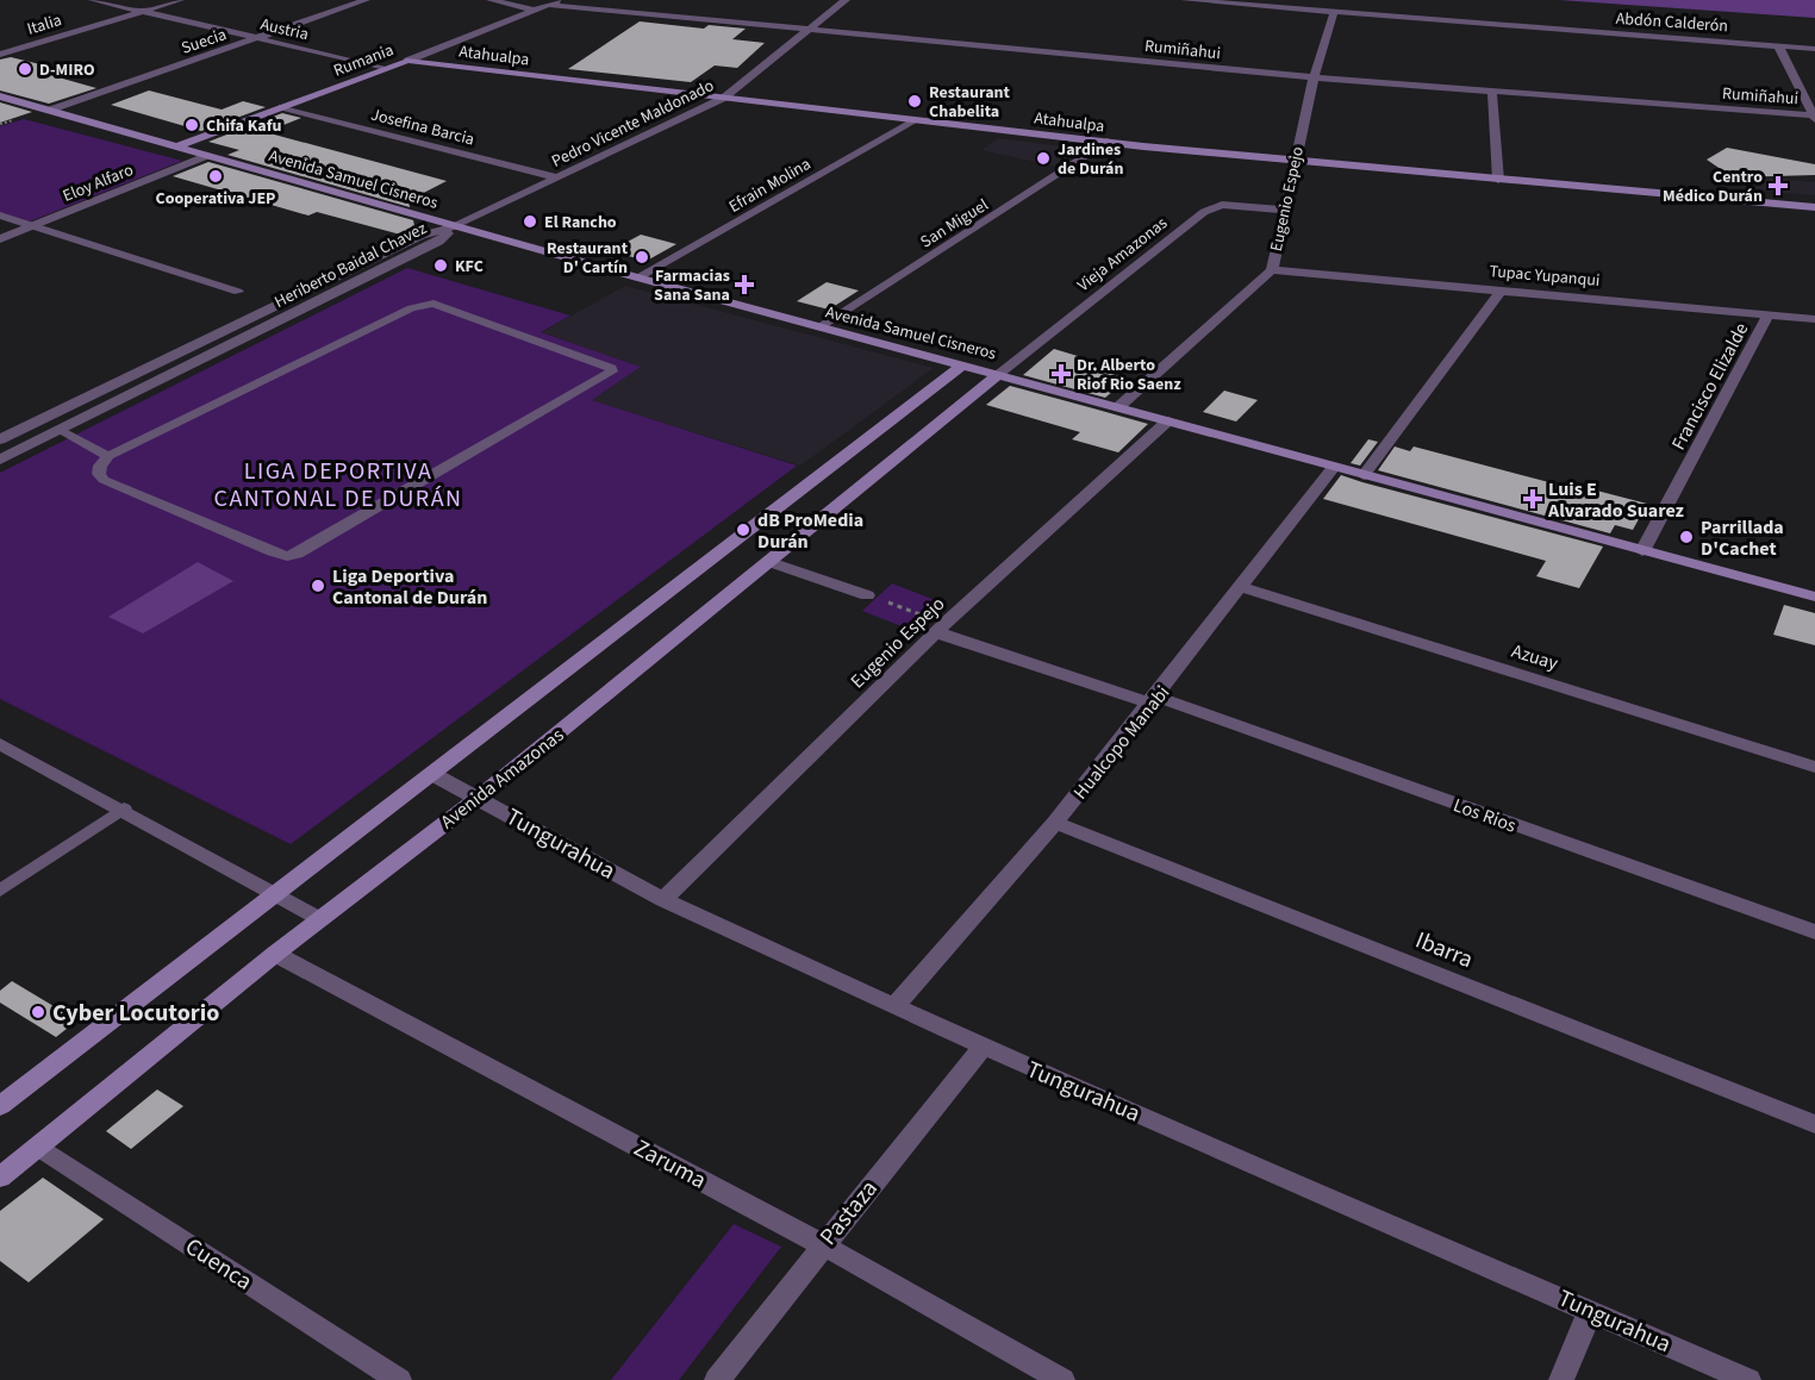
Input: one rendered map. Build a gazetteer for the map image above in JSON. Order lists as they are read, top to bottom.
{
  "streets": {
    "street": [
      "Abdón Calderón",
      "Italia",
      "Austria",
      "Suecia",
      "Rumiñahui",
      "Atahualpa",
      "Rumania",
      "Pedro Vicente Maldonado",
      "Josefina Barcia",
      "Avenida Samuel Cisneros",
      "Eloy Alfaro",
      "Efrain Molina",
      "Eugenio Espejo",
      "San Miguel",
      "Vieja Amazonas",
      "Heriberto Baidal Chavez",
      "Tupac Yupanqui",
      "Francisco Elizalde",
      "Azuay",
      "Hualcopo Manabi",
      "Avenida Amazonas",
      "Los Rios",
      "Tungurahua",
      "Ibarra",
      "Zaruma",
      "Pastaza",
      "Cuenca"
    ]
  },
  "crossings": [
    ["Abdón Calderón", "Eugenio Espejo"],
    ["Italia", "Austria"],
    ["Austria", "Suecia"],
    ["Austria", "Rumania"],
    ["Suecia", "Avenida Samuel Cisneros"],
    ["Rumiñahui", "Rumania"],
    ["Rumiñahui", "Pedro Vicente Maldonado"],
    ["Rumiñahui", "Eugenio Espejo"],
    ["Atahualpa", "Rumania"],
    ["Atahualpa", "Pedro Vicente Maldonado"],
    ["Atahualpa", "Efrain Molina"],
    ["Atahualpa", "Eugenio Espejo"],
    ["Atahualpa", "San Miguel"],
    ["Rumania", "Josefina Barcia"],
    ["Rumania", "Avenida Samuel Cisneros"],
    ["Pedro Vicente Maldonado", "Josefina Barcia"],
    ["Pedro Vicente Maldonado", "Avenida Samuel Cisneros"],
    ["Pedro Vicente Maldonado", "Heriberto Baidal Chavez"],
    ["Avenida Samuel Cisneros", "Eloy Alfaro"],
    ["Avenida Samuel Cisneros", "Efrain Molina"],
    ["Avenida Samuel Cisneros", "Eugenio Espejo"],
    ["Avenida Samuel Cisneros", "San Miguel"],
    ["Avenida Samuel Cisneros", "Vieja Amazonas"],
    ["Avenida Samuel Cisneros", "Heriberto Baidal Chavez"],
    ["Avenida Samuel Cisneros", "Francisco Elizalde"],
    ["Avenida Samuel Cisneros", "Hualcopo Manabi"],
    ["Avenida Samuel Cisneros", "Avenida Amazonas"],
    ["Eugenio Espejo", "Vieja Amazonas"],
    ["Eugenio Espejo", "Tupac Yupanqui"],
    ["Eugenio Espejo", "Los Rios"],
    ["Eugenio Espejo", "Tungurahua"],
    ["Vieja Amazonas", "Avenida Amazonas"],
    ["Tupac Yupanqui", "Francisco Elizalde"],
    ["Azuay", "Hualcopo Manabi"],
    ["Hualcopo Manabi", "Los Rios"],
    ["Hualcopo Manabi", "Tungurahua"],
    ["Hualcopo Manabi", "Ibarra"],
    ["Avenida Amazonas", "Tungurahua"],
    ["Avenida Amazonas", "Zaruma"],
    ["Avenida Amazonas", "Cuenca"],
    ["Tungurahua", "Pastaza"],
    ["Zaruma", "Pastaza"]
  ],
  "districts": ["LIGA DEPORTIVA CANTONAL DE DURÁN"],
  "places": {
    "other": [
      "D-MIRO",
      "Restaurant Chabelita",
      "Chifa Kafu",
      "Jardines de Durán",
      "Cooperativa JEP",
      "El Rancho",
      "Restaurant D' Cartín",
      "KFC",
      "dB ProMedia Durán",
      "Parrillada D'Cachet",
      "Liga Deportiva Cantonal de Durán",
      "Cyber Locutorio"
    ],
    "health": [
      "Centro Médico Durán",
      "Farmacias Sana Sana",
      "Dr. Alberto Riof Rio Saenz",
      "Luis E Alvarado Suarez"
    ]
  }
}
